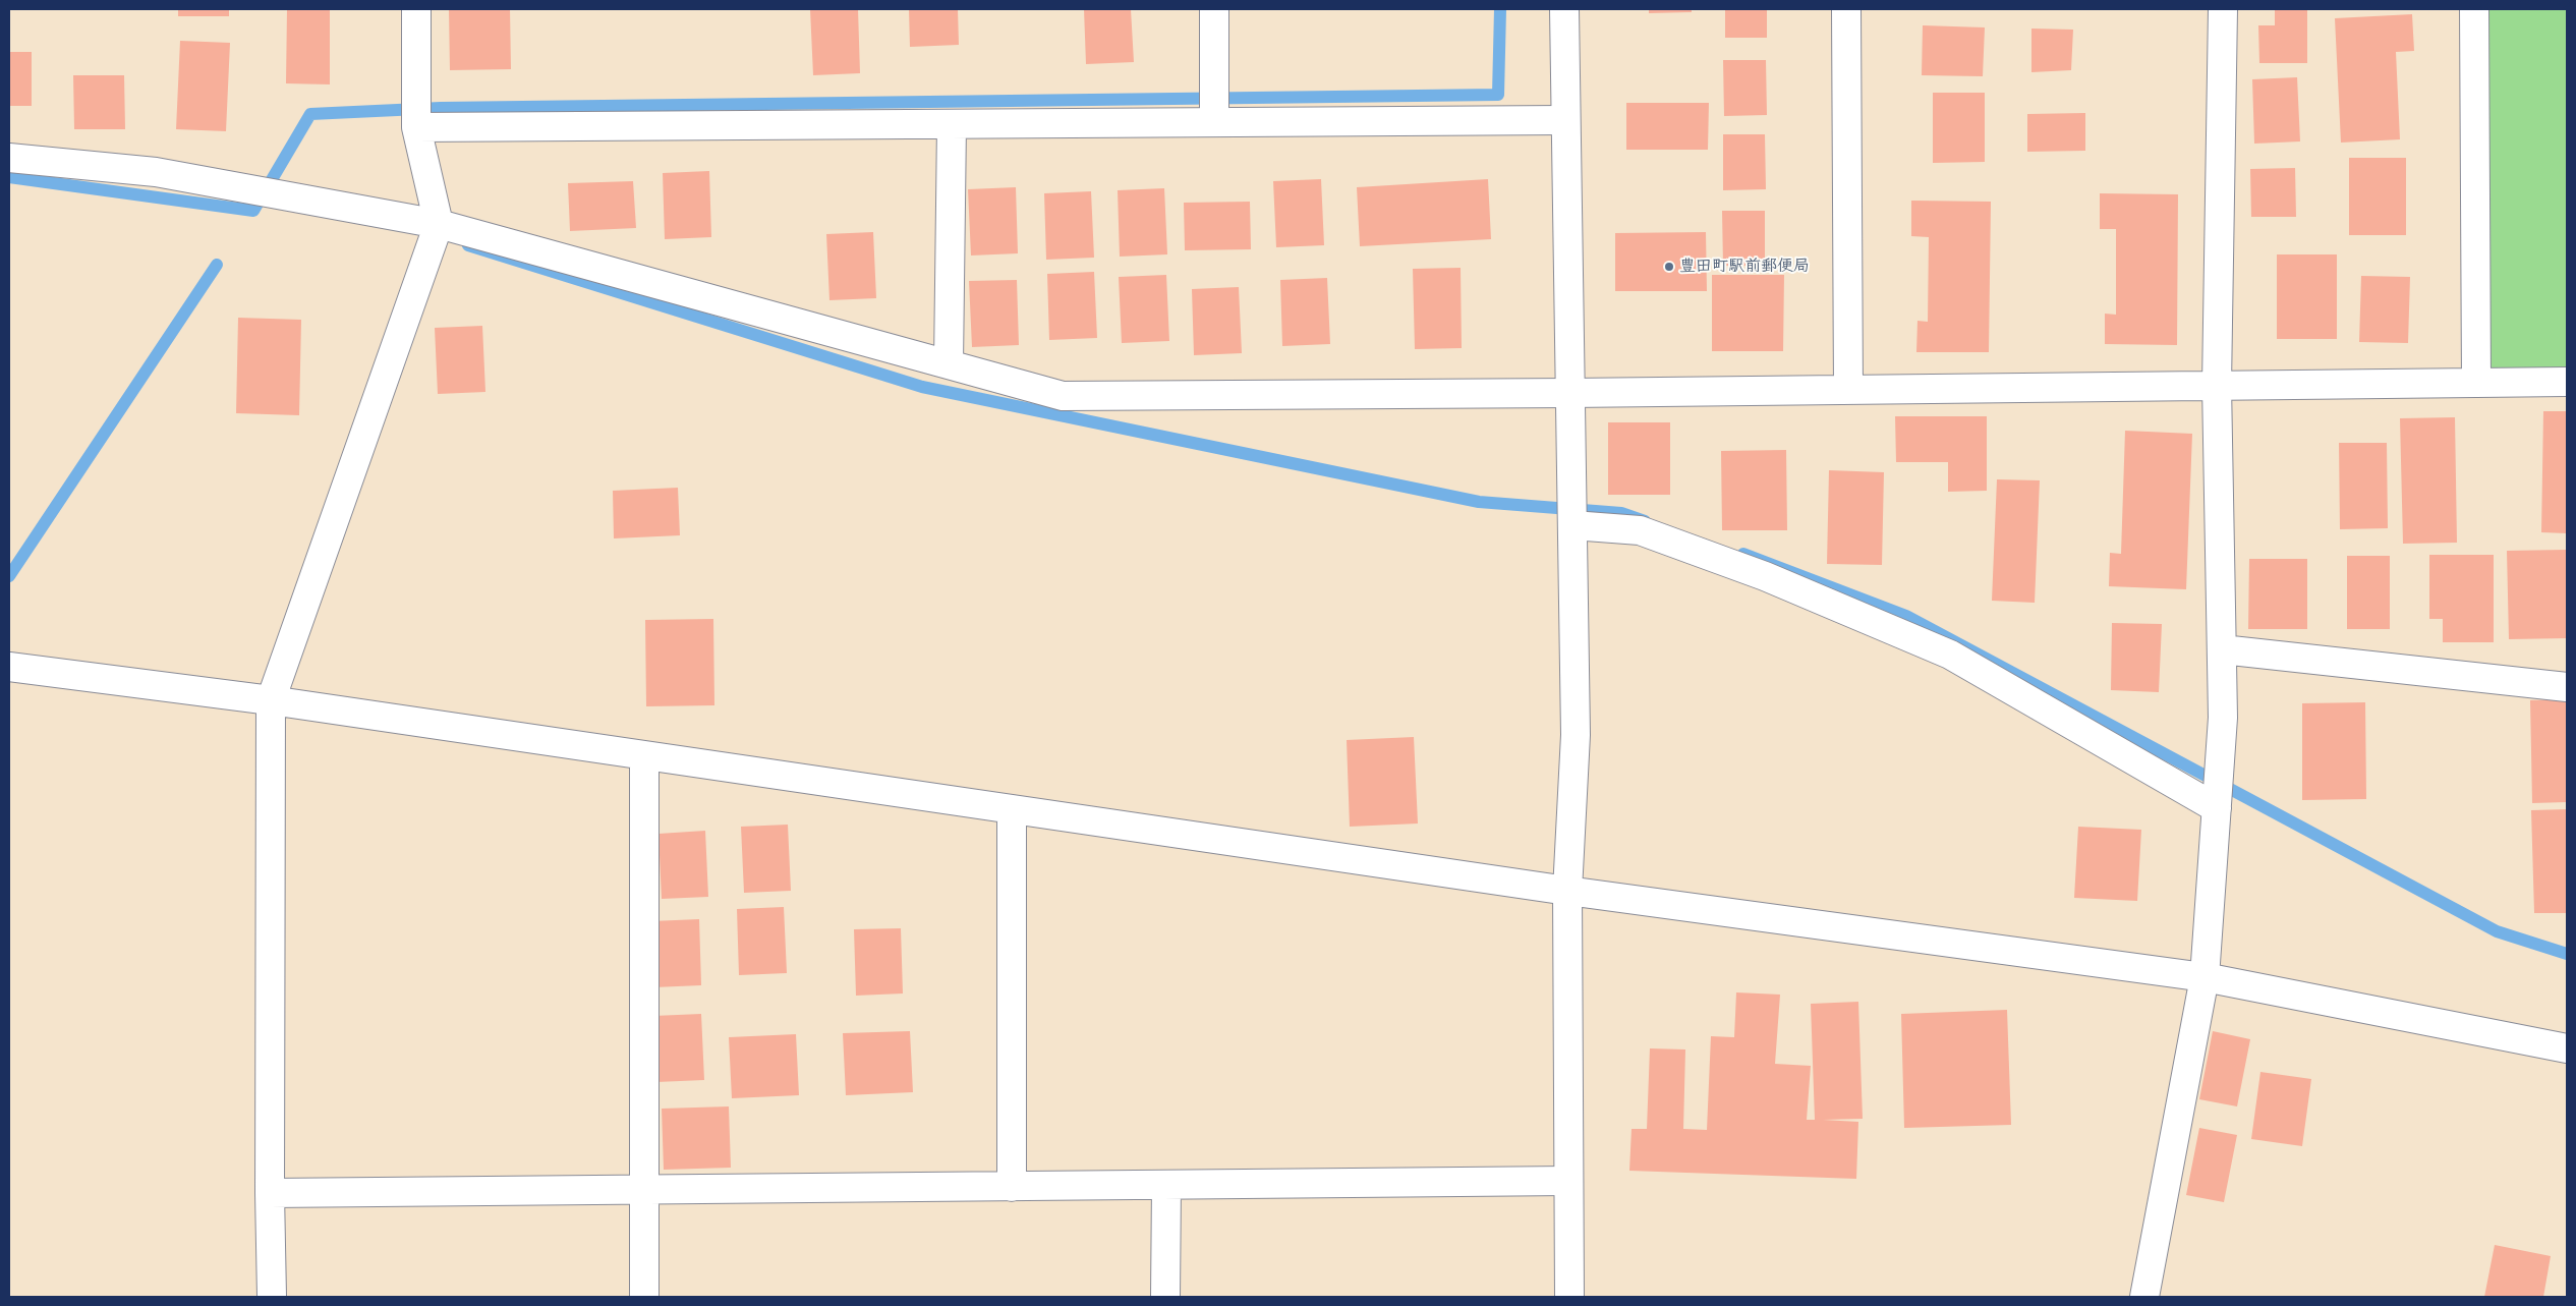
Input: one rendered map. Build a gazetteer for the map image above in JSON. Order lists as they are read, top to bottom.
{
  "places": ["豊田町駅前郵便局"]
}
